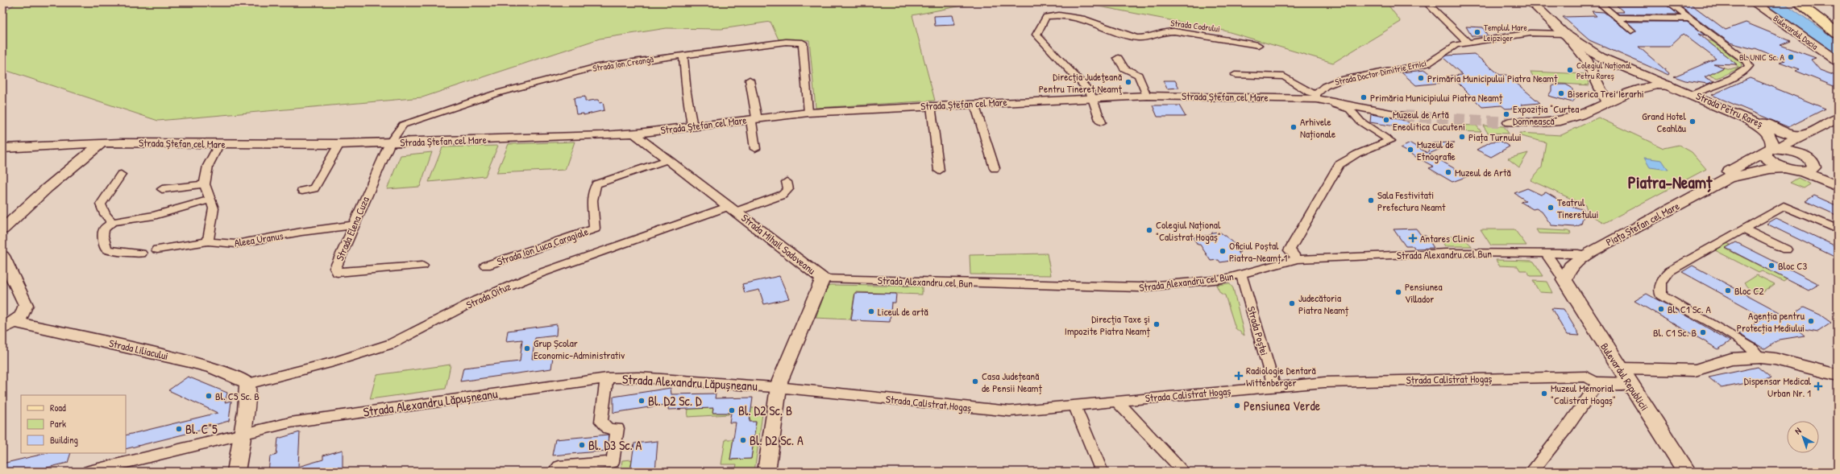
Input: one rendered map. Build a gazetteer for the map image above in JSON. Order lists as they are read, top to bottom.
{
  "streets": {
    "main road": [
      "Bulevardul Dacia",
      "Strada Petru Rareș",
      "Piața Ștefan cel Mare",
      "Bulevardul Republicii"
    ],
    "street": [
      "Strada Codrului",
      "Strada Ion Creangă",
      "Strada Doctor Dimitrie Ernici",
      "Strada Ștefan cel Mare",
      "Strada Elena Cuza",
      "Aleea Uranus",
      "Strada Mihail Sadoveanu",
      "Strada Ion Luca Caragiale",
      "Strada Alexandru cel Bun",
      "Strada Oituz",
      "Strada Poștei",
      "Strada Liliacului",
      "Strada Calistrat Hogaș",
      "Strada Alexandru Lăpușneanu"
    ]
  },
  "crossings": [
    ["Strada Codrului", "Strada Ștefan cel Mare"],
    ["Strada Ion Creangă", "Strada Ștefan cel Mare"],
    ["Strada Ion Creangă", "Strada Elena Cuza"],
    ["Strada Doctor Dimitrie Ernici", "Strada Ștefan cel Mare"],
    ["Strada Ștefan cel Mare", "Strada Elena Cuza"],
    ["Strada Ștefan cel Mare", "Strada Mihail Sadoveanu"],
    ["Strada Petru Rareș", "Piața Ștefan cel Mare"],
    ["Piața Ștefan cel Mare", "Strada Alexandru cel Bun"],
    ["Piața Ștefan cel Mare", "Bulevardul Republicii"],
    ["Strada Elena Cuza", "Aleea Uranus"],
    ["Strada Mihail Sadoveanu", "Strada Ion Luca Caragiale"],
    ["Strada Mihail Sadoveanu", "Strada Alexandru cel Bun"],
    ["Strada Mihail Sadoveanu", "Strada Oituz"],
    ["Strada Mihail Sadoveanu", "Strada Calistrat Hogaș"],
    ["Strada Mihail Sadoveanu", "Strada Alexandru Lăpușneanu"],
    ["Strada Alexandru cel Bun", "Strada Poștei"],
    ["Strada Oituz", "Strada Liliacului"],
    ["Strada Poștei", "Strada Calistrat Hogaș"],
    ["Strada Calistrat Hogaș", "Strada Alexandru Lăpușneanu"]
  ],
  "districts": ["Piatra-Neamț"],
  "places": {
    "other": [
      "Templul Mare Leipziger",
      "Bl. UNIC Sc. A",
      "Colegiul Național Petru Rareș",
      "Primăria Municipului Piatra Neamț",
      "Direcţia Judeţeană Pentru Tineret Neamţ",
      "Biserica Trei Ierarhi",
      "Primăria Municipiului Piatra Neamț",
      "Expoziția \"Curtea Domnească\"",
      "Muzeul de Artă Eneolitica Cucuteni",
      "Grand Hotel Ceahlău",
      "Arhivele Naționale",
      "Piața Turnului",
      "Muzeul de Etnografie",
      "Muzeul de Artă",
      "Sala Festivitati Prefectura Neamt",
      "Teatrul Tineretului",
      "Colegiul Național \"Calistrat Hogaș\"",
      "Oficiul Poștal Piatra-Neamț 1",
      "Bloc C3",
      "Bloc C2",
      "Pensiunea Villador",
      "Judecătoria Piatra Neamț",
      "Bl. C1 Sc. A",
      "Liceul de artă",
      "Agenția pentru Protecția Mediului",
      "Direcţia Taxe şi Impozite Piatra Neamț",
      "Bl. C1 Sc. B",
      "Grup Școlar Economic-Administrativ",
      "Casa Județeană de Pensii Neamț",
      "Muzeul Memorial \"Calistrat Hogaș\"",
      "Bl. C5 Sc. B",
      "Bl. D2 Sc. D",
      "Pensiunea Verde",
      "Bl. D2 Sc. B",
      "Bl. C\"5",
      "Bl. D2 Sc. A",
      "Bl. D3 Sc. A"
    ],
    "health": ["Antares Clinic", "Radiologie Dentară Wittenberger", "Dispensar Medical Urban Nr. 1"]
  },
  "legend": ["Road", "Park", "Building"],
  "north": "top left"
}
